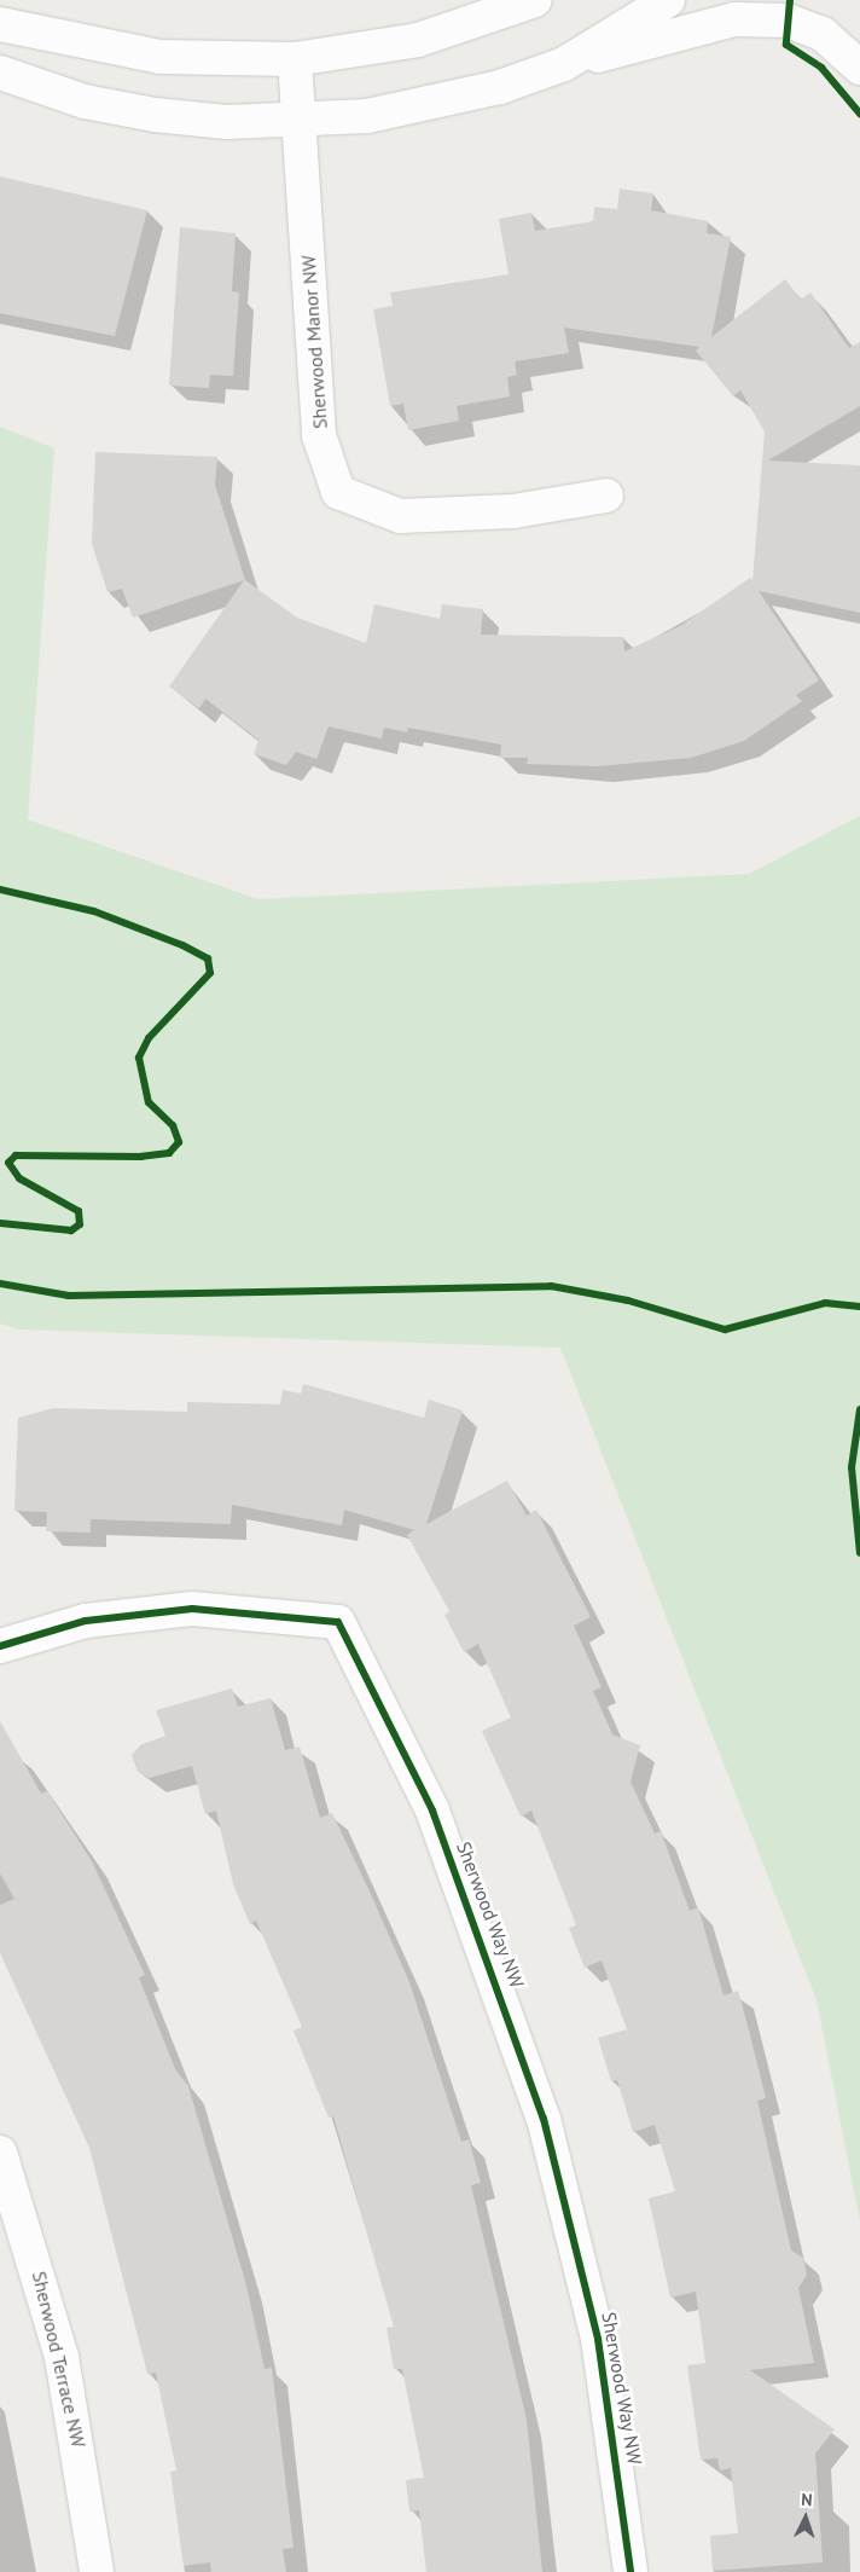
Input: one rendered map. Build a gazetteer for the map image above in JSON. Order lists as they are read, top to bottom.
{
  "streets": {
    "street": ["Sherwood Manor NW", "Sherwood Way NW", "Sherwood Terrace NW"]
  },
  "north": "top"
}
